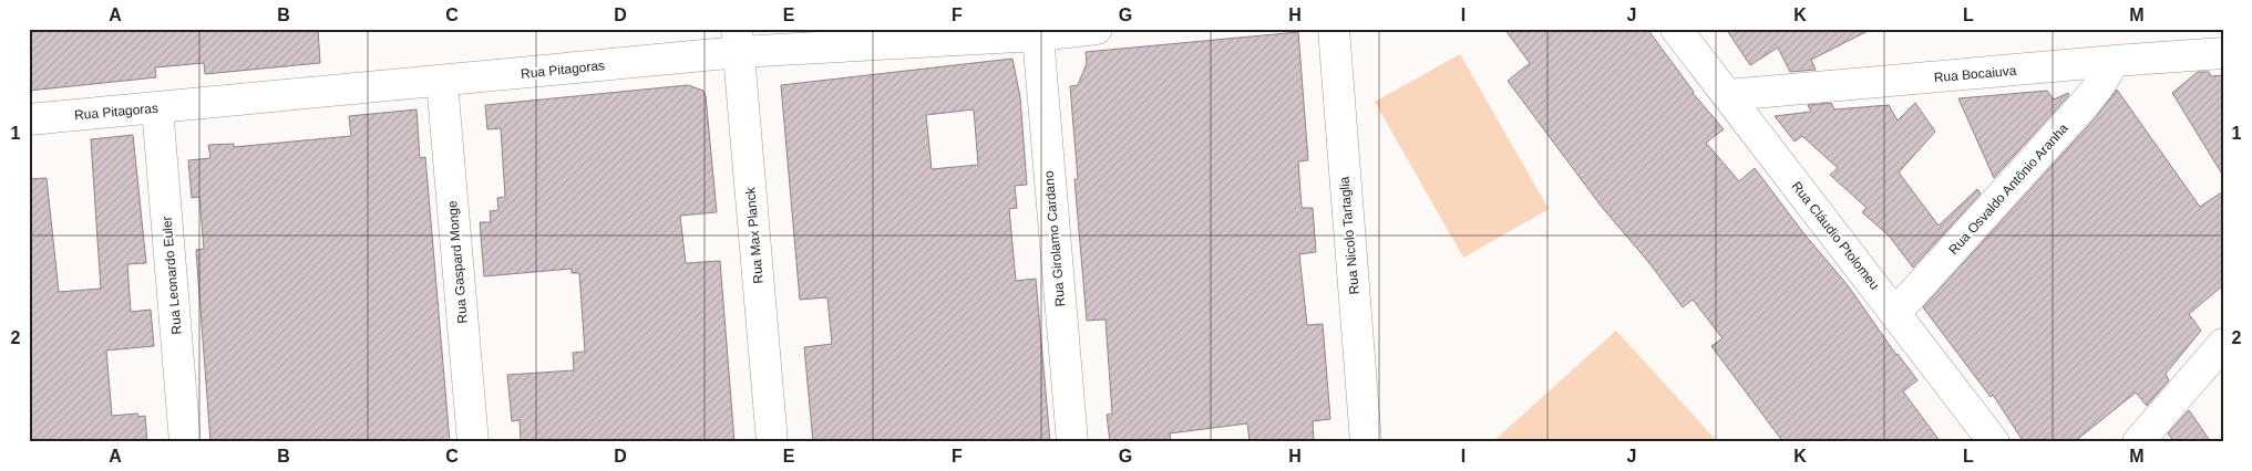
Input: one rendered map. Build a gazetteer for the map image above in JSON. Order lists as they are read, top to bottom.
{
  "streets": {
    "street": [
      "Rua Pitagoras",
      "Rua Bocaiuva",
      "Rua Osvaldo Antônio Aranha",
      "Rua Max Planck",
      "Rua Nicolo Tartaglia",
      "Rua Cláudio Ptolomeu",
      "Rua Girolamo Cardano",
      "Rua Gaspard Monge",
      "Rua Leonardo Euler"
    ]
  },
  "crossings": [
    ["Rua Pitagoras", "Rua Max Planck"],
    ["Rua Pitagoras", "Rua Girolamo Cardano"],
    ["Rua Pitagoras", "Rua Gaspard Monge"],
    ["Rua Pitagoras", "Rua Leonardo Euler"],
    ["Rua Bocaiuva", "Rua Osvaldo Antônio Aranha"],
    ["Rua Bocaiuva", "Rua Cláudio Ptolomeu"],
    ["Rua Osvaldo Antônio Aranha", "Rua Cláudio Ptolomeu"]
  ],
  "grid": {
    "columns": [
      "A",
      "B",
      "C",
      "D",
      "E",
      "F",
      "G",
      "H",
      "I",
      "J",
      "K",
      "L",
      "M"
    ],
    "rows": ["1", "2"]
  }
}
